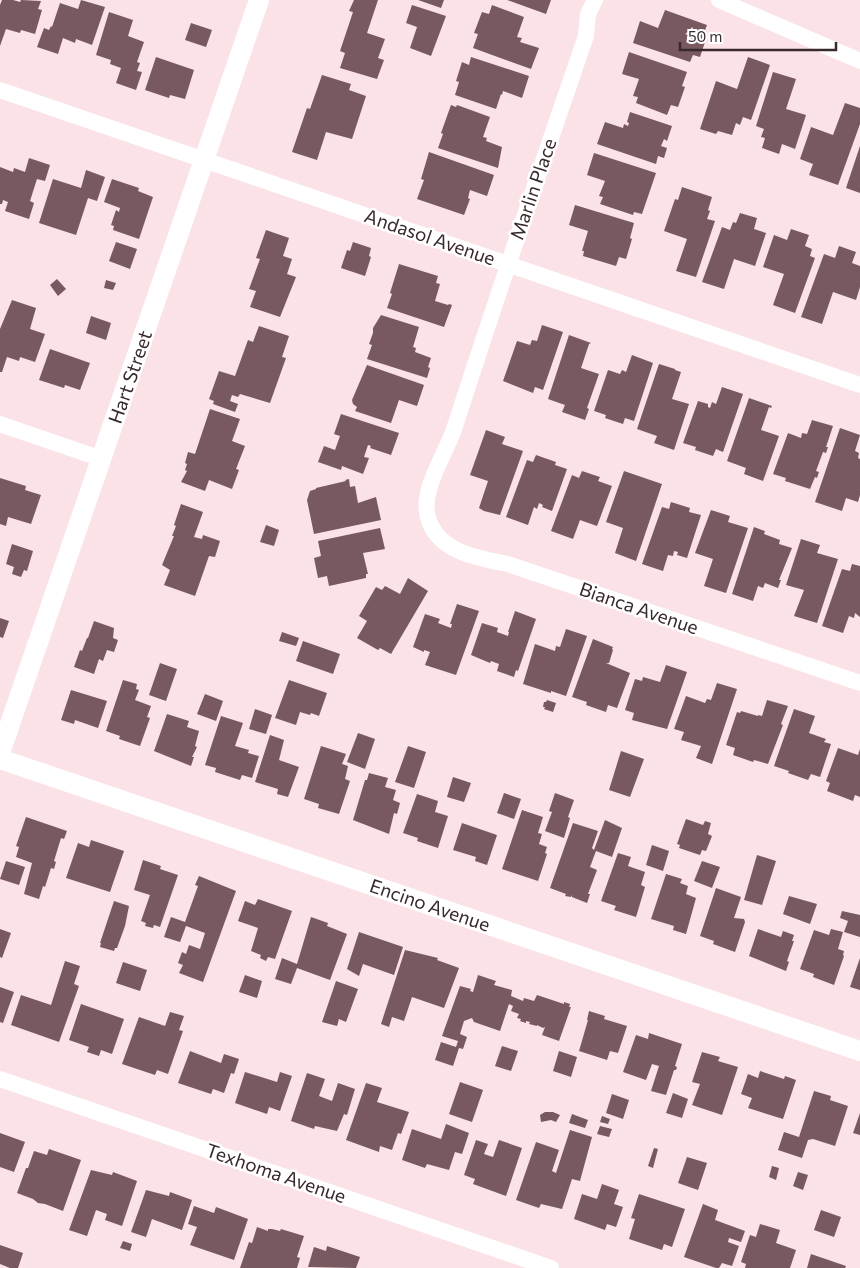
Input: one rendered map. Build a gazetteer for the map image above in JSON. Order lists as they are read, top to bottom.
{
  "streets": {
    "street": [
      "Marlin Place",
      "Andasol Avenue",
      "Hart Street",
      "Bianca Avenue",
      "Encino Avenue",
      "Texhoma Avenue"
    ]
  },
  "crossings": [
    ["Marlin Place", "Andasol Avenue"],
    ["Marlin Place", "Bianca Avenue"],
    ["Andasol Avenue", "Hart Street"]
  ],
  "scale_bar": "50 m"
}
